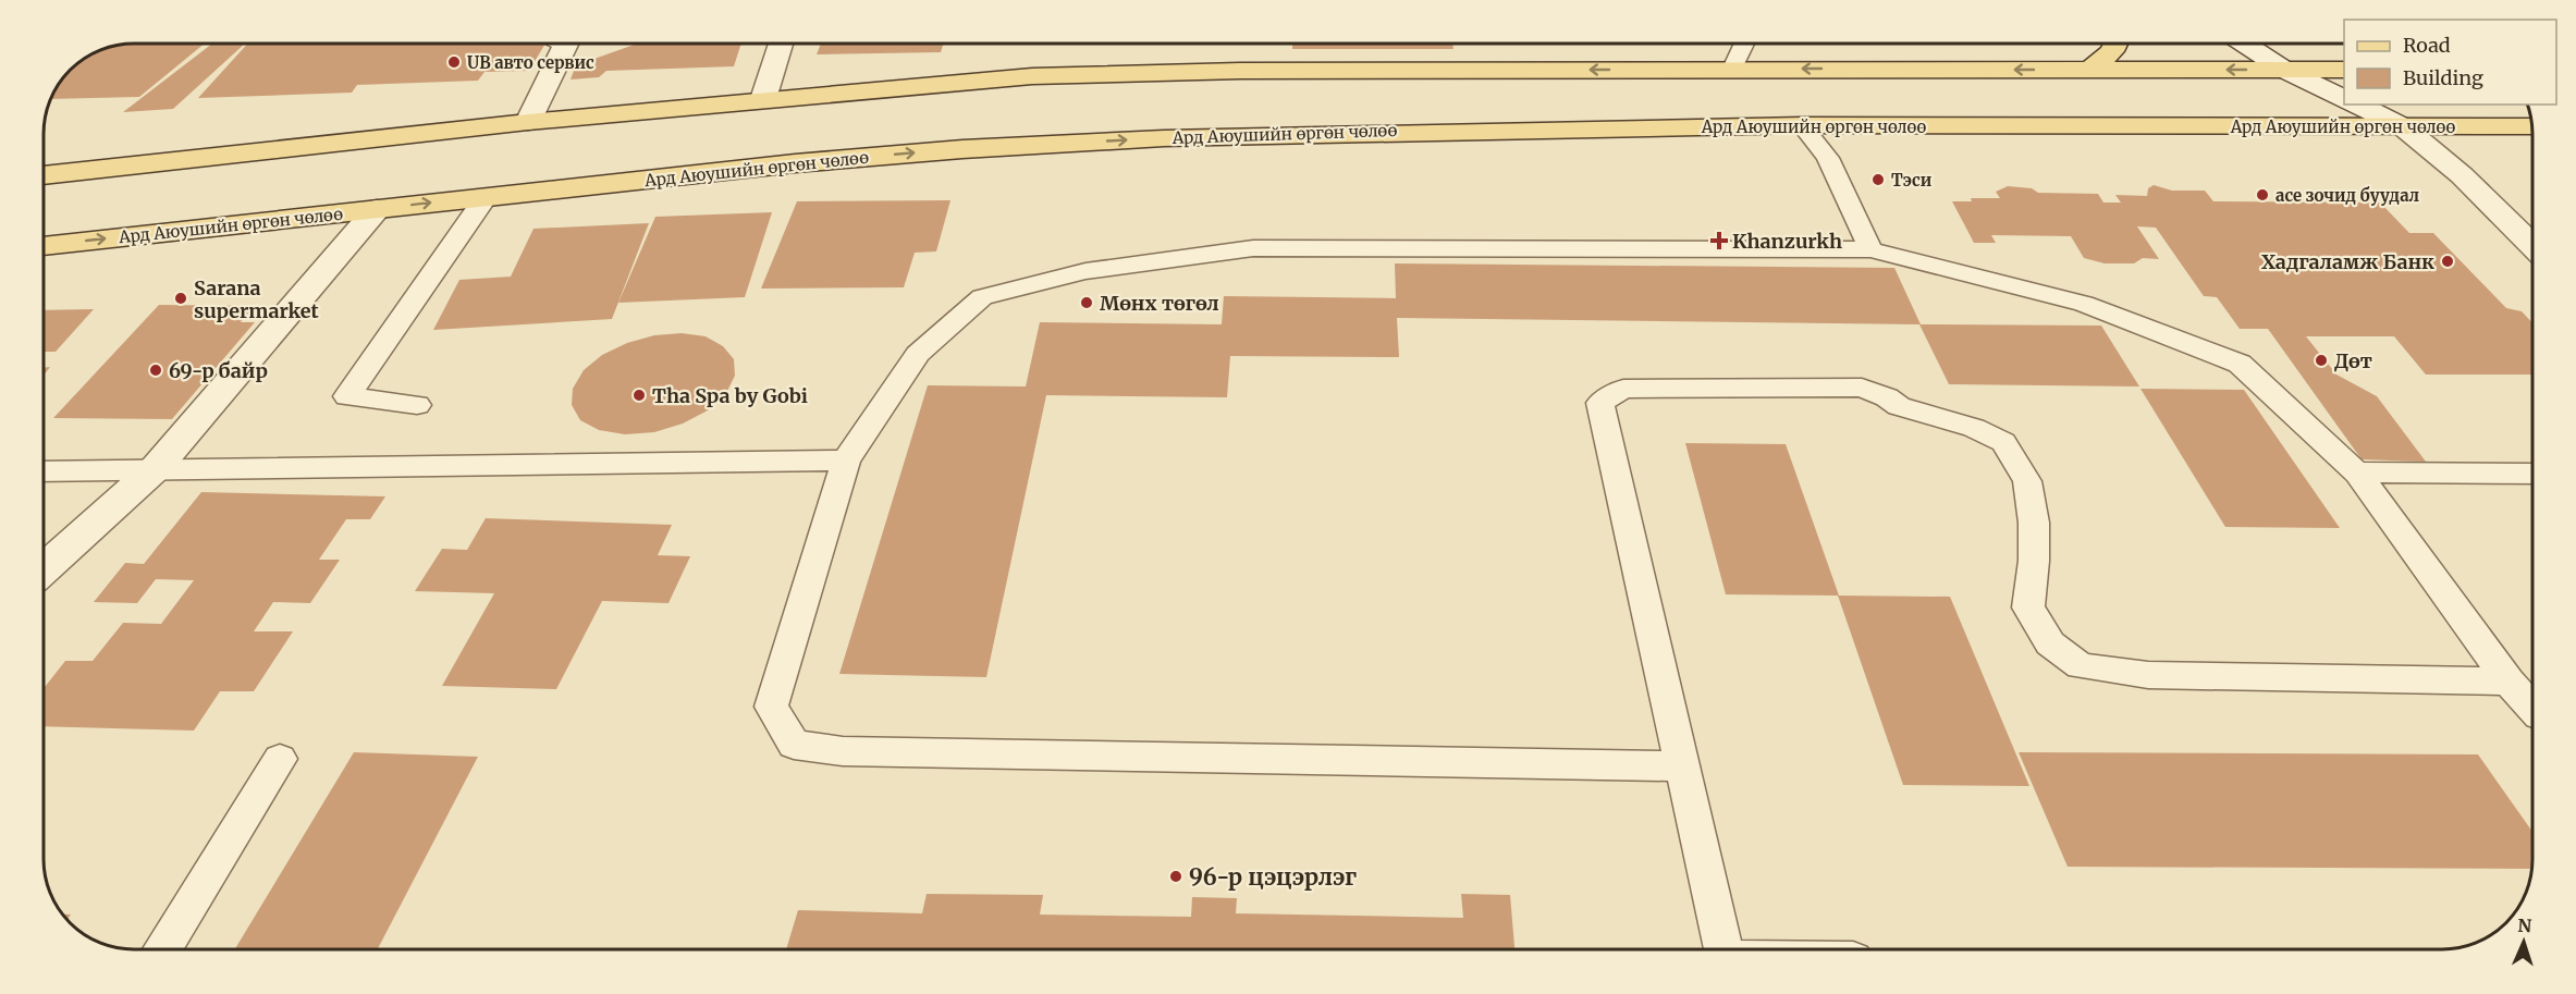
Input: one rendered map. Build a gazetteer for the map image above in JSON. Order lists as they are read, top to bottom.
{
  "streets": {
    "main road": ["Ард Аюушийн өргөн чөлөө"]
  },
  "places": {
    "other": [
      "UB авто сервис",
      "Тэси",
      "ace зочид буудал",
      "Хадгаламж Банк",
      "Sarana supermarket",
      "Мөнх төгөл",
      "Дөт",
      "69-р байр",
      "Tha Spa by Gobi",
      "96-р цэцэрлэг"
    ],
    "health": ["Khanzurkh"]
  },
  "legend": ["Road", "Building"],
  "north": "top"
}
